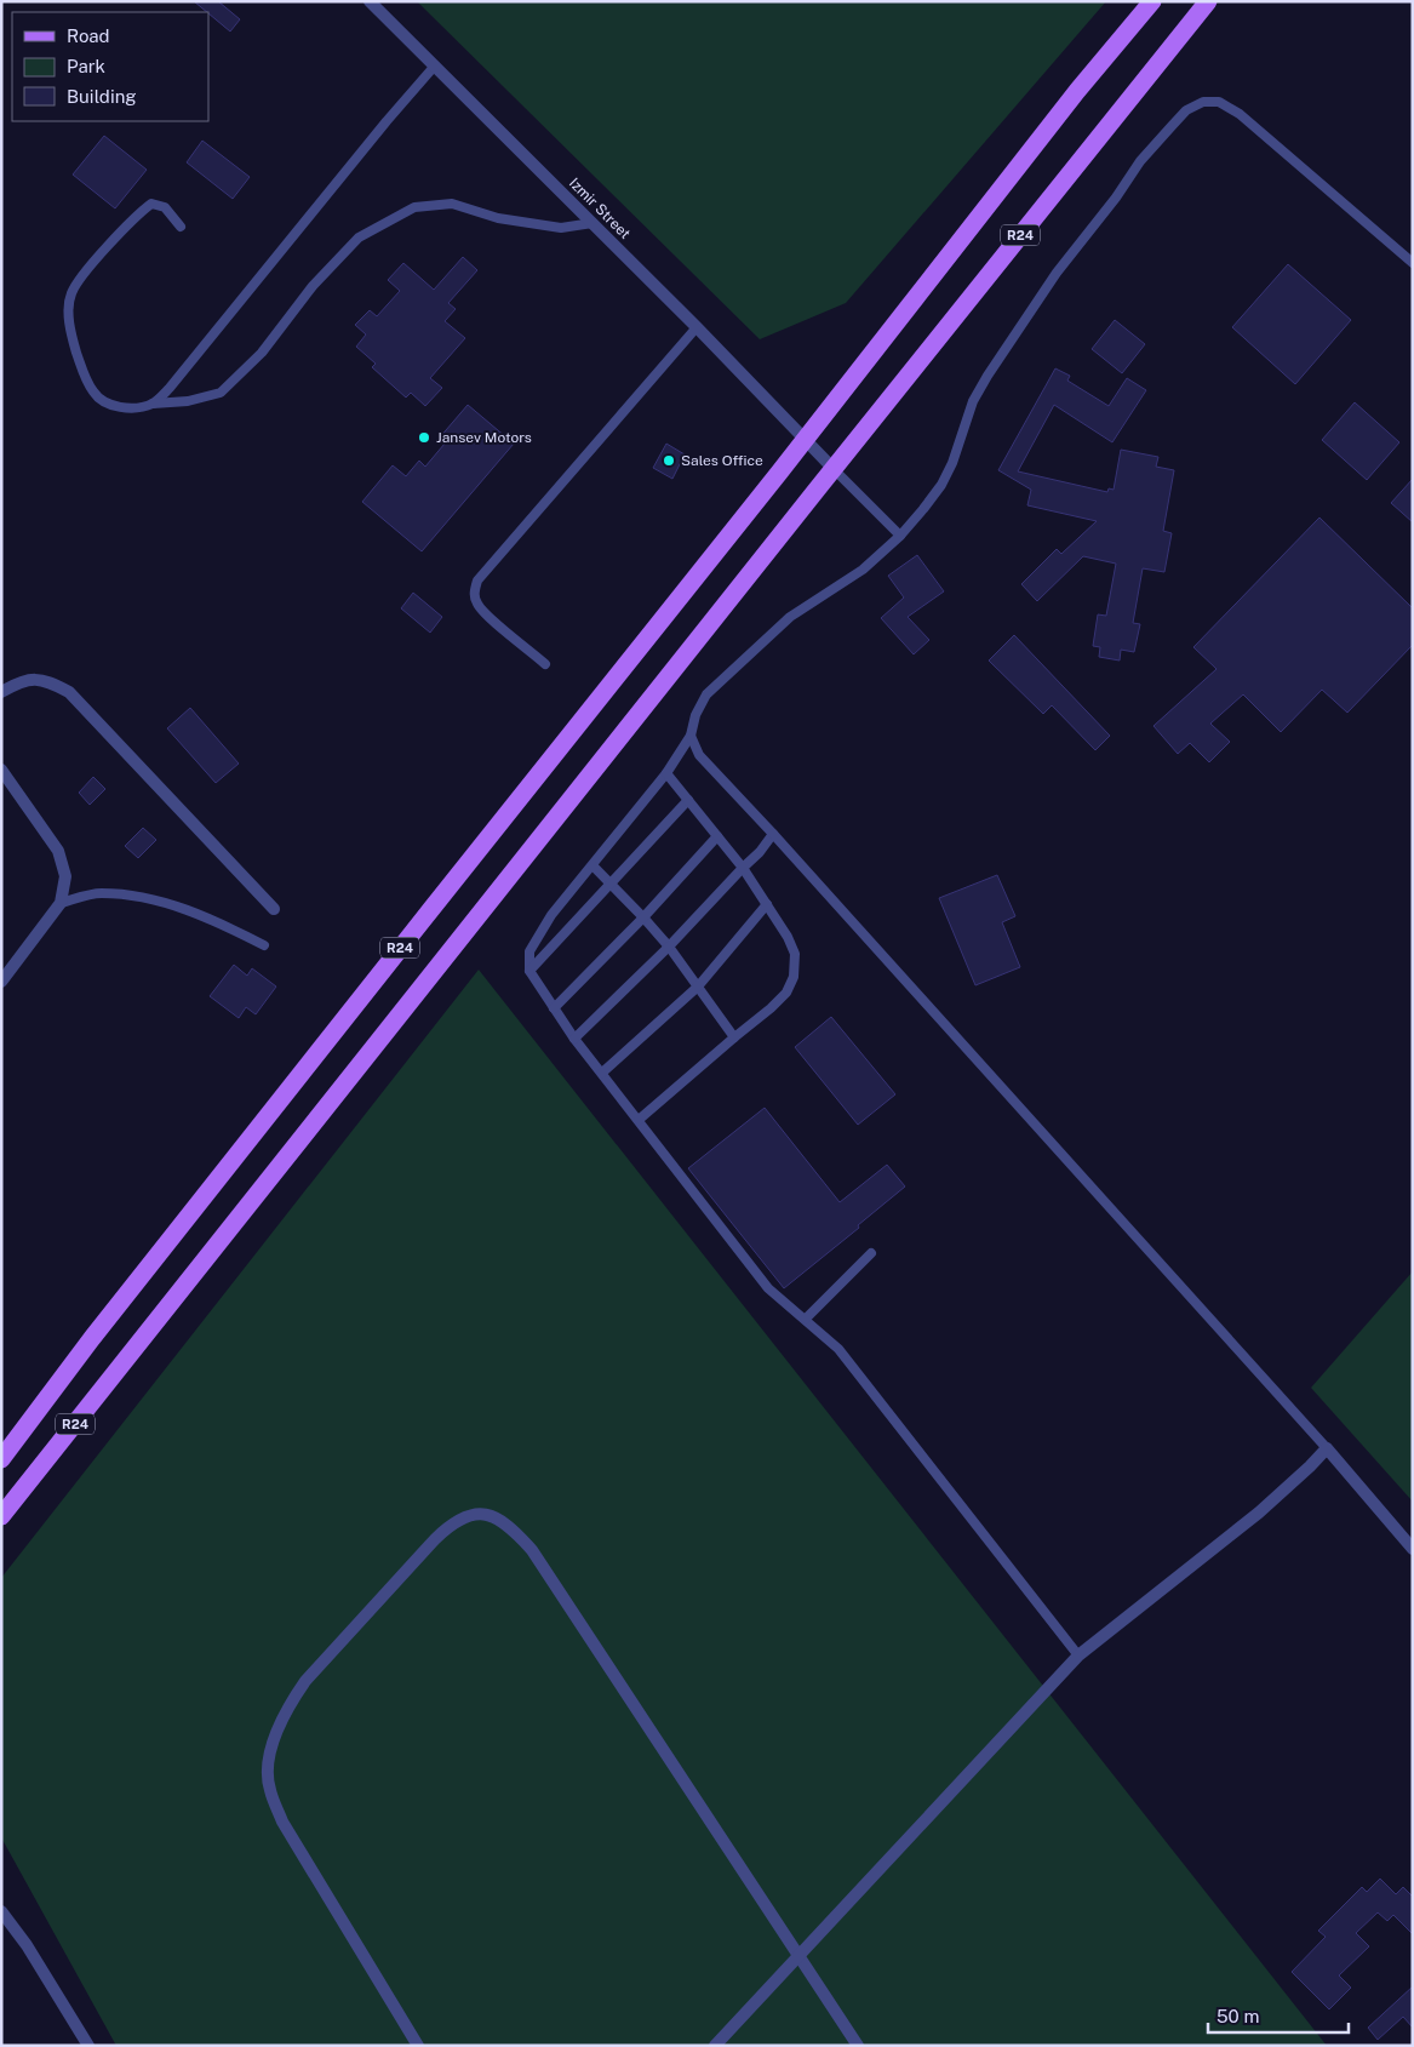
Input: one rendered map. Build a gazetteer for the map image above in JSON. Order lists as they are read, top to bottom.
{
  "streets": {
    "main road": ["R24"],
    "street": ["Izmir Street"]
  },
  "crossings": [
    ["Izmir Street", "R24"]
  ],
  "places": ["Jansev Motors", "Sales Office"],
  "legend": ["Road", "Park", "Building"],
  "scale_bar": "50 m"
}
